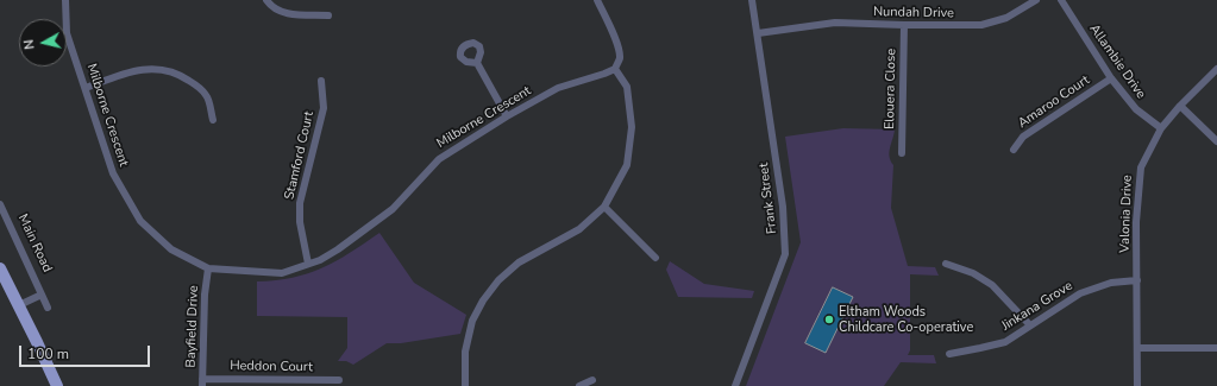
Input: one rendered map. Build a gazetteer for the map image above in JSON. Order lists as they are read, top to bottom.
{
  "streets": {
    "street": [
      "Nundah Drive",
      "Allambie Drive",
      "Elouera Close",
      "Amaroo Court",
      "Milborne Crescent",
      "Stamford Court",
      "Frank Street",
      "Valonia Drive",
      "Main Road",
      "Jinkana Grove",
      "Bayfield Drive",
      "Heddon Court"
    ]
  },
  "crossings": [
    ["Nundah Drive", "Elouera Close"],
    ["Nundah Drive", "Frank Street"],
    ["Allambie Drive", "Amaroo Court"],
    ["Allambie Drive", "Valonia Drive"],
    ["Milborne Crescent", "Stamford Court"],
    ["Milborne Crescent", "Bayfield Drive"],
    ["Valonia Drive", "Jinkana Grove"],
    ["Bayfield Drive", "Heddon Court"]
  ],
  "places": ["Eltham Woods Childcare Co-operative"],
  "scale_bar": "100 m",
  "north": "left"
}
